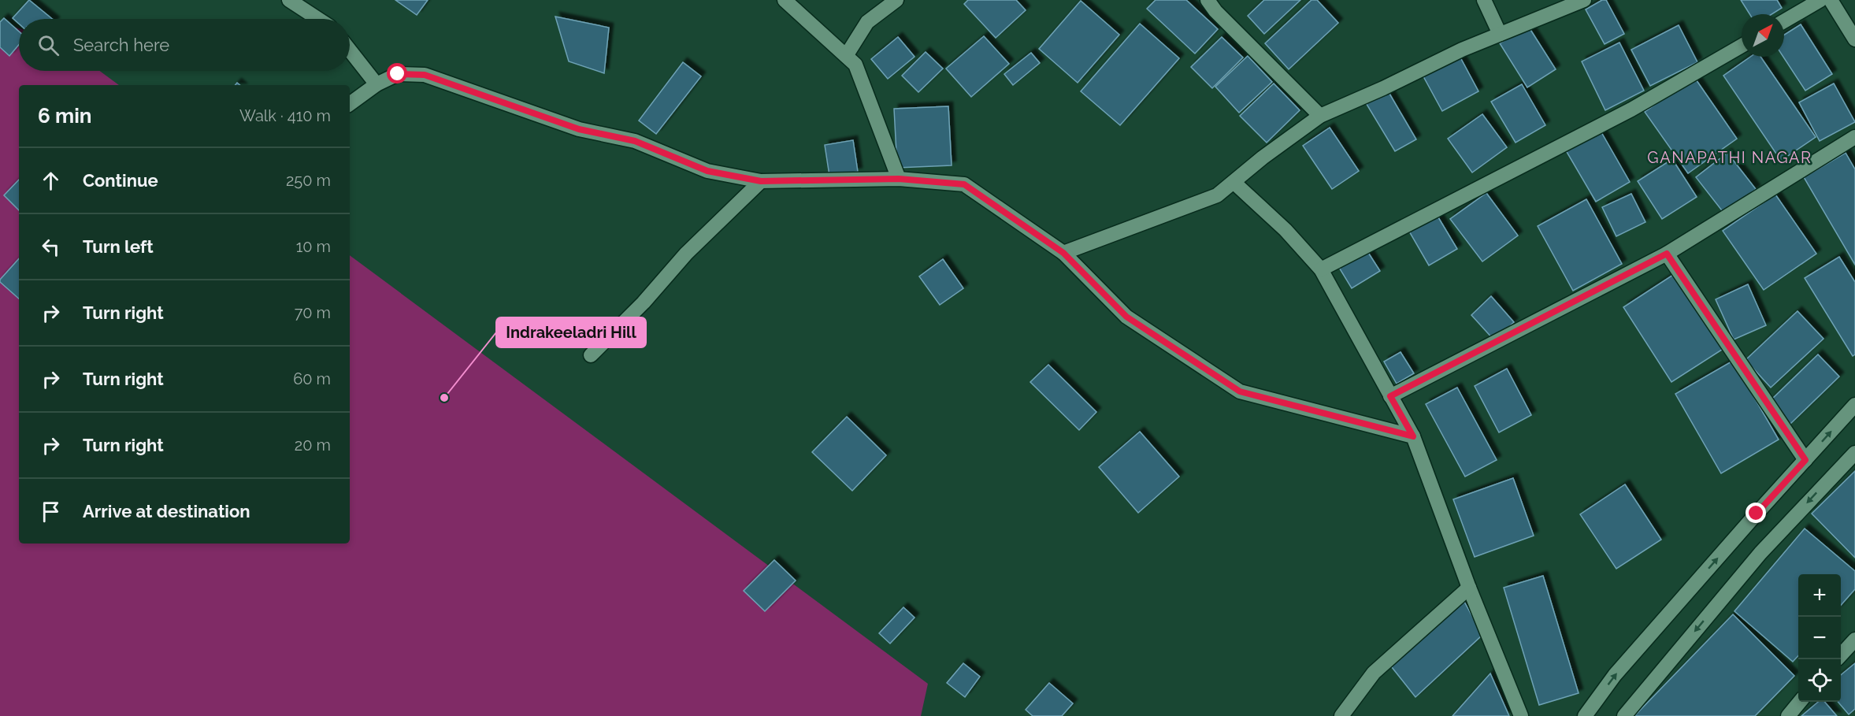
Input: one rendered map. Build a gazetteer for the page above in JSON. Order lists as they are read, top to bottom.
{
  "districts": ["GANAPATHI NAGAR"],
  "places": ["Indrakeeladri Hill"],
  "north": "top right",
  "page": {
    "search": "Search here",
    "heading": ["6 min", "Walk · 410 m"],
    "list": [
      ["Continue", "250 m"],
      ["Turn left", "10 m"],
      ["Turn right", "70 m"],
      ["Turn right", "60 m"],
      ["Turn right", "20 m"],
      "Arrive at destination"
    ],
    "map_buttons": ["+", "−"]
  }
}
